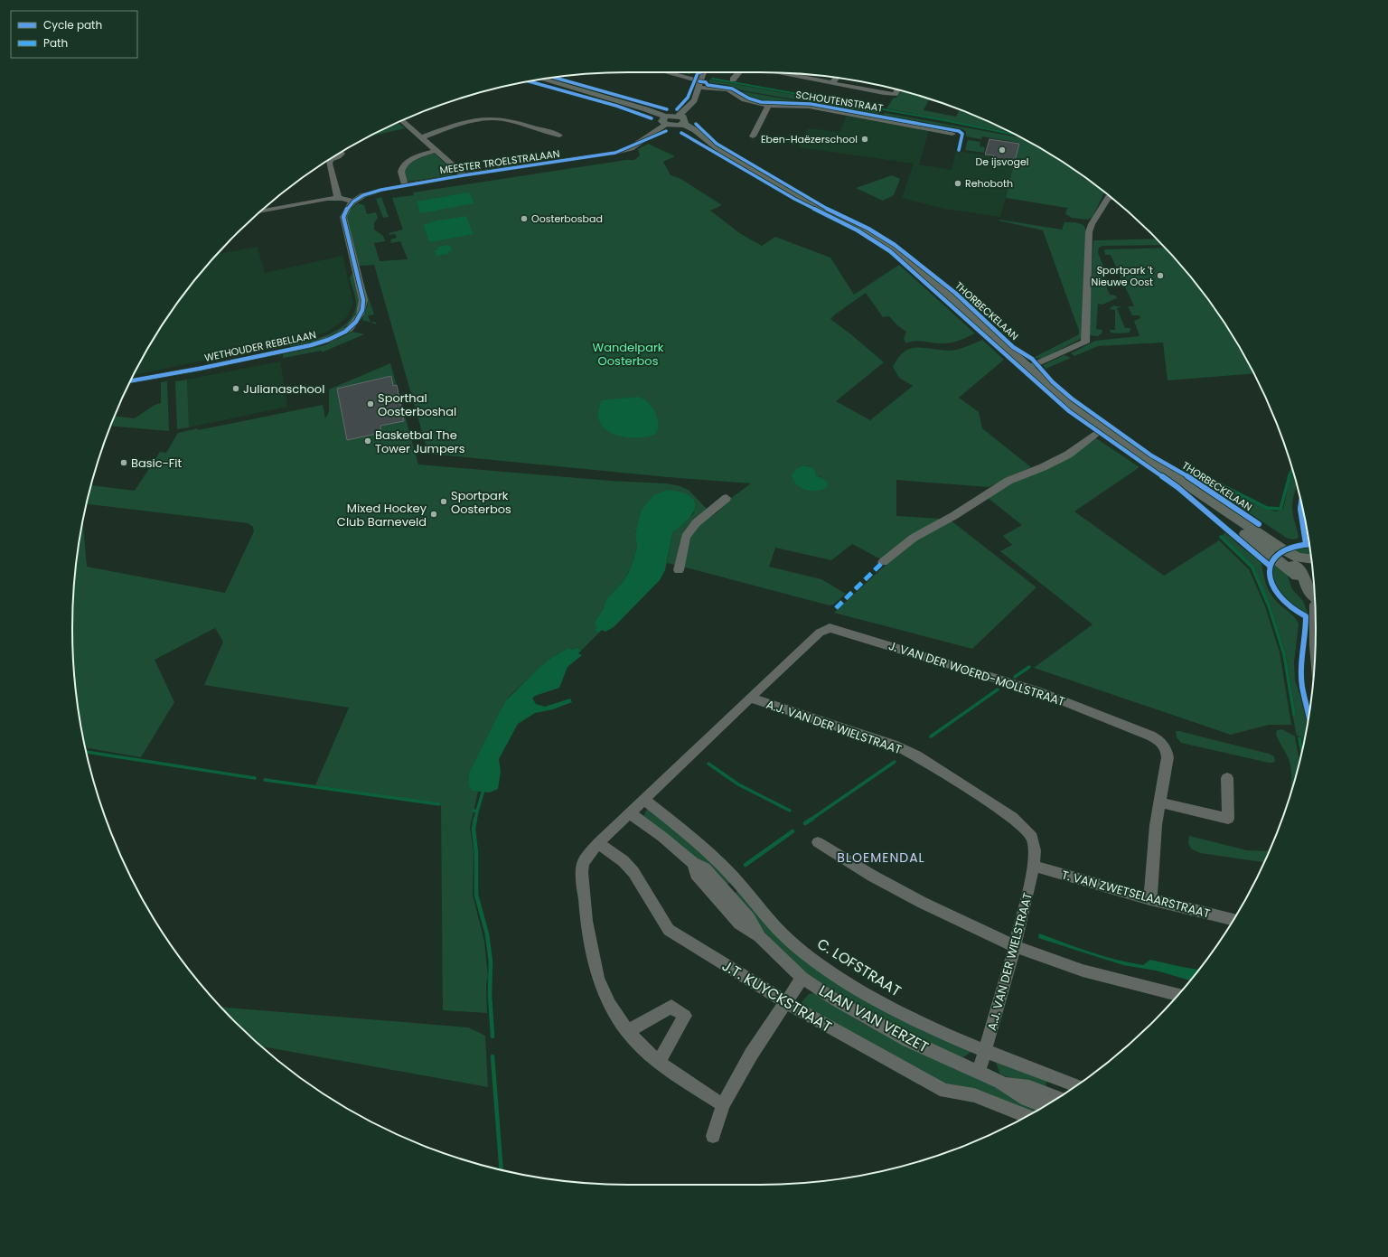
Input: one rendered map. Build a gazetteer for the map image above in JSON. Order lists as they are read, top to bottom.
{
  "streets": {
    "main road": ["THORBECKELAAN"],
    "street": [
      "SCHOUTENSTRAAT",
      "MEESTER TROELSTRALAAN",
      "WETHOUDER REBELLAAN",
      "J. VAN DER WOERD-MOLLSTRAAT",
      "A.J. VAN DER WIELSTRAAT",
      "T. VAN ZWETSELAARSTRAAT",
      "C. LOFSTRAAT",
      "J.T. KUYCKSTRAAT",
      "LAAN VAN VERZET"
    ]
  },
  "crossings": [
    ["MEESTER TROELSTRALAAN", "WETHOUDER REBELLAAN"],
    ["J. VAN DER WOERD-MOLLSTRAAT", "A.J. VAN DER WIELSTRAAT"],
    ["J. VAN DER WOERD-MOLLSTRAAT", "T. VAN ZWETSELAARSTRAAT"],
    ["A.J. VAN DER WIELSTRAAT", "T. VAN ZWETSELAARSTRAAT"],
    ["A.J. VAN DER WIELSTRAAT", "C. LOFSTRAAT"],
    ["A.J. VAN DER WIELSTRAAT", "LAAN VAN VERZET"]
  ],
  "districts": ["BLOEMENDAL"],
  "parks": ["Wandelpark Oosterbos"],
  "places": [
    "Eben-Haëzerschool",
    "De ijsvogel",
    "Rehoboth",
    "Oosterbosbad",
    "Sportpark 't Nieuwe Oost",
    "Julianaschool",
    "Sporthal Oosterboshal",
    "Basketbal The Tower Jumpers",
    "Basic-Fit",
    "Sportpark Oosterbos",
    "Mixed Hockey Club Barneveld"
  ],
  "legend": ["Cycle path", "Path"]
}
